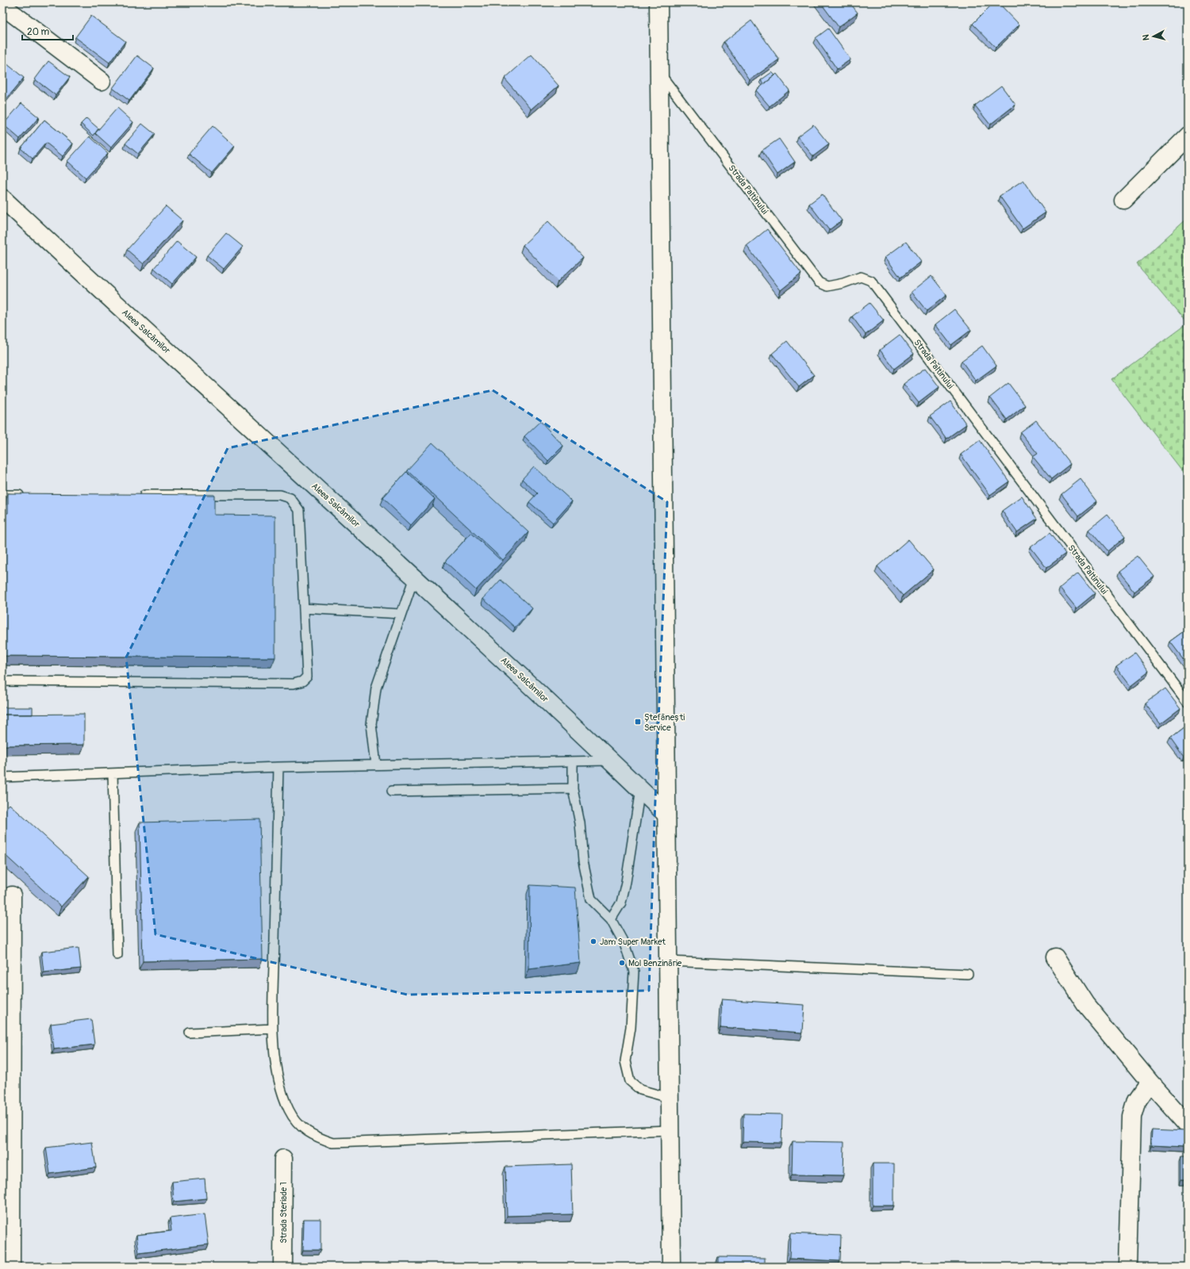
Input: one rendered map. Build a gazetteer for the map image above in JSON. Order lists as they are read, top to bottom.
{
  "streets": {
    "street": ["Aleea Salcâmilor", "Strada Steriade 1"],
    "lane": ["Strada Paltinului"]
  },
  "places": {
    "transit": ["Ștefănești Service"],
    "other": ["Jam Super Market", "Mol Benzinărie"]
  },
  "scale_bar": "20 m",
  "north": "left"
}
